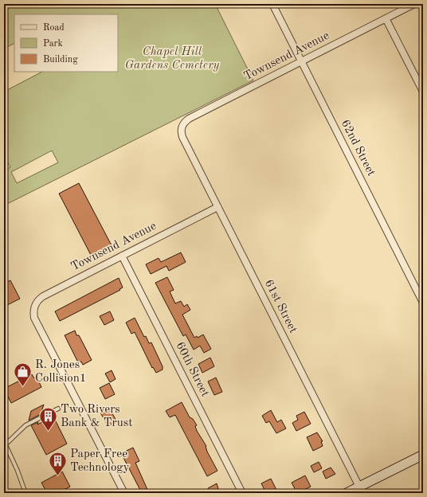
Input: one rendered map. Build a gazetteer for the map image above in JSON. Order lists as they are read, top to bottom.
{
  "streets": {
    "street": [
      "Townsend Avenue",
      "62nd Street",
      "61st Street",
      "60th Street"
    ]
  },
  "crossings": [
    ["Townsend Avenue", "62nd Street"],
    ["Townsend Avenue", "61st Street"],
    ["Townsend Avenue", "60th Street"]
  ],
  "parks": ["Chapel Hill Gardens Cemetery"],
  "places": {
    "shop": ["R. Jones Collision1"],
    "building": ["Two Rivers Bank & Trust", "Paper Free Technology"]
  },
  "legend": ["Road", "Park", "Building"]
}
